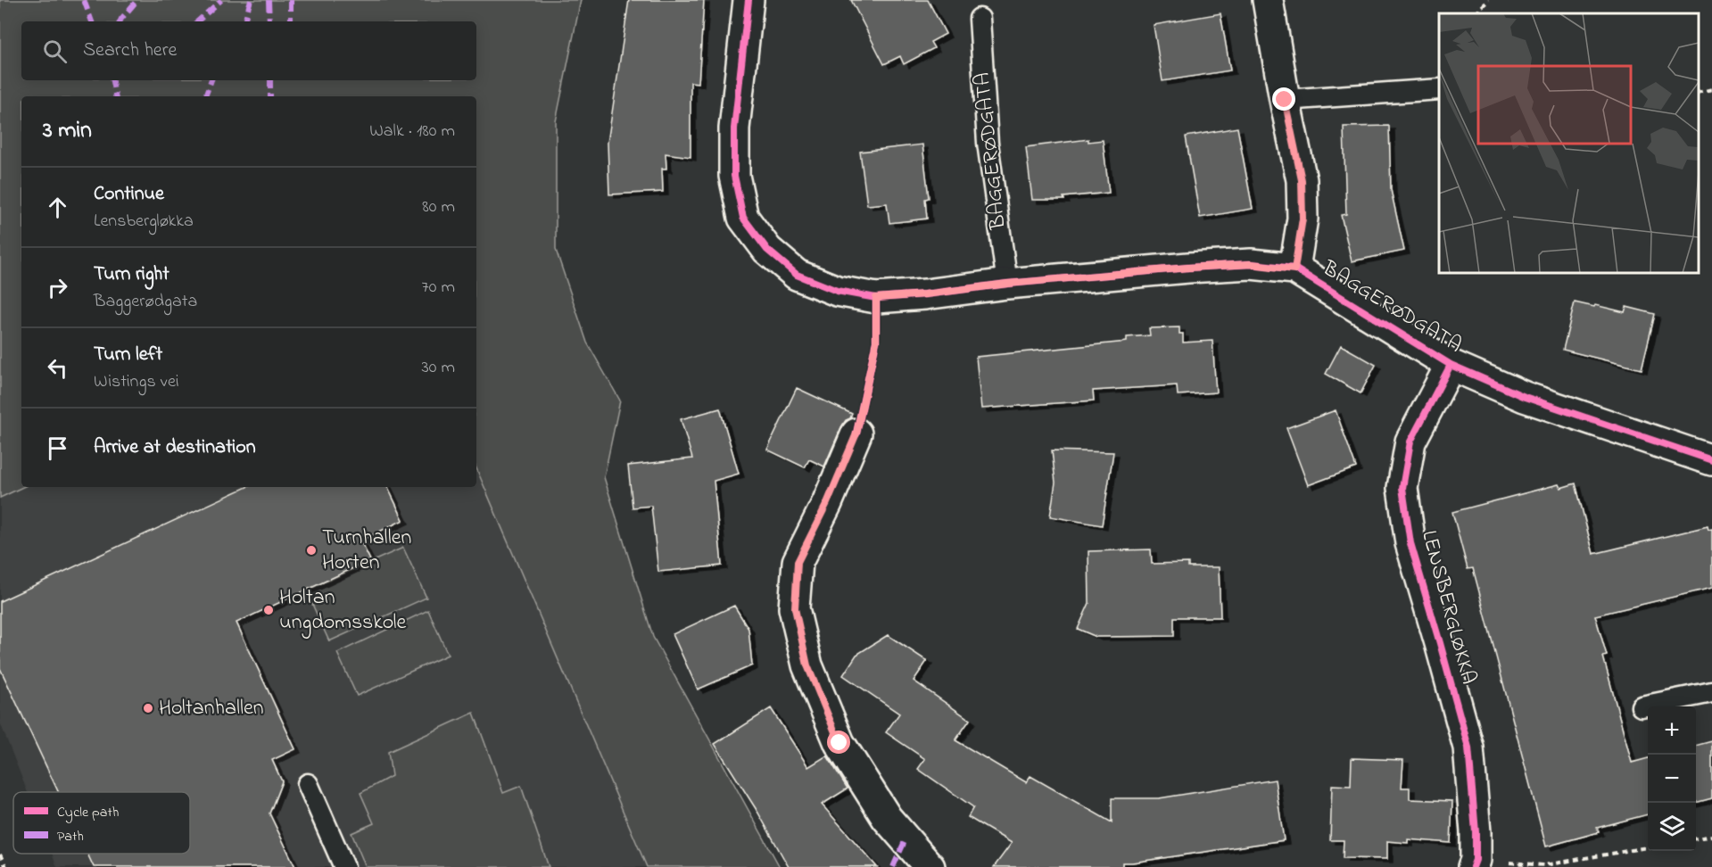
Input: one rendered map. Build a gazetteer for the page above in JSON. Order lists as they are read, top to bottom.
{
  "streets": {
    "street": ["BAGGERØDGATA", "LENSBERGLØKKA"]
  },
  "crossings": [
    ["BAGGERØDGATA", "LENSBERGLØKKA"]
  ],
  "places": ["Turnhallen Horten", "Holtan ungdomsskole", "Holtanhallen"],
  "legend": ["Cycle path", "Path"],
  "page": {
    "search": "Search here",
    "heading": ["3 min", "Walk · 180 m"],
    "list": [
      ["Continue", "Lensbergløkka", "80 m"],
      ["Turn right", "Baggerødgata", "70 m"],
      ["Turn left", "Wistings vei", "30 m"],
      "Arrive at destination"
    ],
    "map_buttons": ["+", "−"]
  }
}
